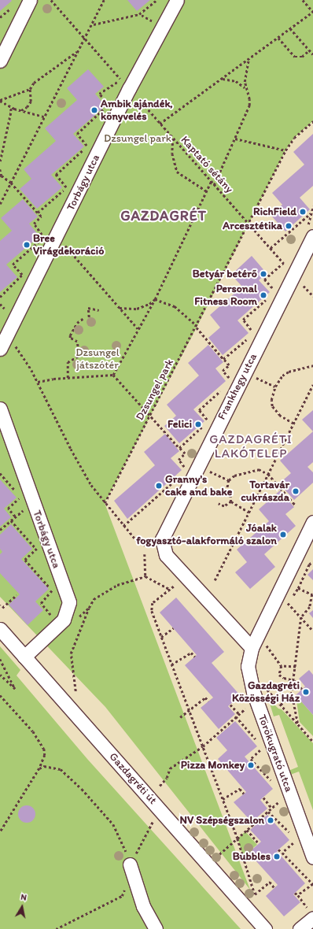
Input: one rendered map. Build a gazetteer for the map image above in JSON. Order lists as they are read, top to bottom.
{
  "streets": {
    "street": [
      "Torbágy utca",
      "Frankhegy utca",
      "Törökugrató utca",
      "Gazdagréti út"
    ],
    "path": ["Kaptató sétány", "Dzsungel park"]
  },
  "crossings": [
    ["Kaptató sétány", "Torbágy utca"],
    ["Kaptató sétány", "Frankhegy utca"],
    ["Kaptató sétány", "Dzsungel park"],
    ["Torbágy utca", "Gazdagréti út"],
    ["Frankhegy utca", "Törökugrató utca"]
  ],
  "districts": ["GAZDAGRÉT", "GAZDAGRÉTI LAKÓTELEP"],
  "parks": ["Dzsungel park", "Dzsungel játszótér"],
  "places": [
    "Ambik ajándék, könyvelés",
    "RichField",
    "Arcesztétika",
    "Bree Virágdekoráció",
    "Betyár betérő",
    "Personal Fitness Room",
    "Felici",
    "Granny's cake and bake",
    "Tortavár cukrászda",
    "Jóalak fogyasztó-alakformáló szalon",
    "Gazdagréti Közösségi Ház",
    "Pizza Monkey",
    "NV Szépségszalon",
    "Bubbles"
  ],
  "north": "top"
}
